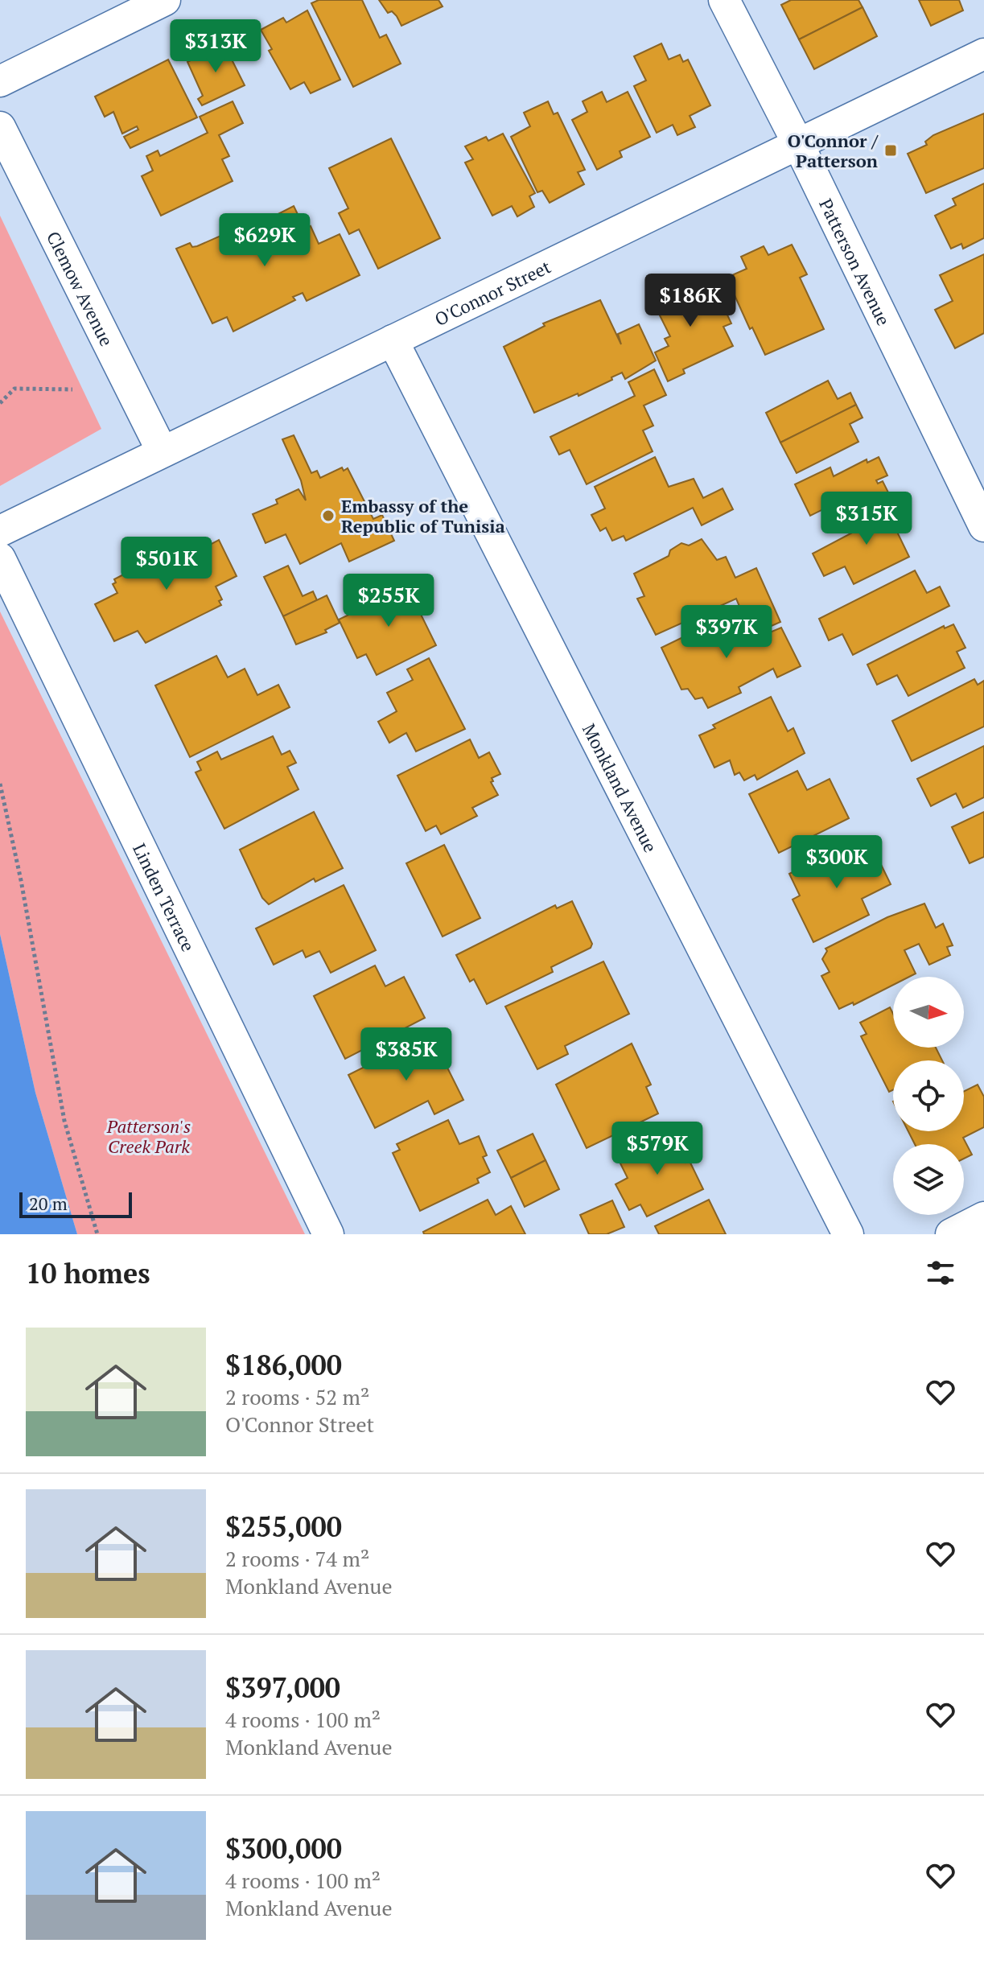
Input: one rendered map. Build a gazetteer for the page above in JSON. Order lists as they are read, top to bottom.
{
  "streets": {
    "street": [
      "Patterson Avenue",
      "Clemow Avenue",
      "O'Connor Street",
      "Monkland Avenue",
      "Linden Terrace"
    ]
  },
  "crossings": [
    ["Patterson Avenue", "O'Connor Street"],
    ["Clemow Avenue", "O'Connor Street"],
    ["O'Connor Street", "Monkland Avenue"]
  ],
  "parks": ["Patterson's Creek Park"],
  "places": {
    "transit": ["O'Connor / Patterson"],
    "other": ["Embassy of the Republic of Tunisia"]
  },
  "scale_bar": "20 m",
  "north": "right",
  "page": {
    "price": [
      "$313K",
      "$629K",
      "$186K",
      "$315K",
      "$501K",
      "$255K",
      "$397K",
      "$300K",
      "$385K",
      "$579K"
    ],
    "scale": "20 m",
    "heading": "10 homes",
    "list": [
      {
        "name": "$186,000",
        "note": "2 rooms · 52 m² · O'Connor Street"
      },
      {
        "name": "$255,000",
        "note": "2 rooms · 74 m² · Monkland Avenue"
      },
      {
        "name": "$397,000",
        "note": "4 rooms · 100 m² · Monkland Avenue"
      },
      {
        "name": "$300,000",
        "note": "4 rooms · 100 m² · Monkland Avenue"
      }
    ]
  }
}
